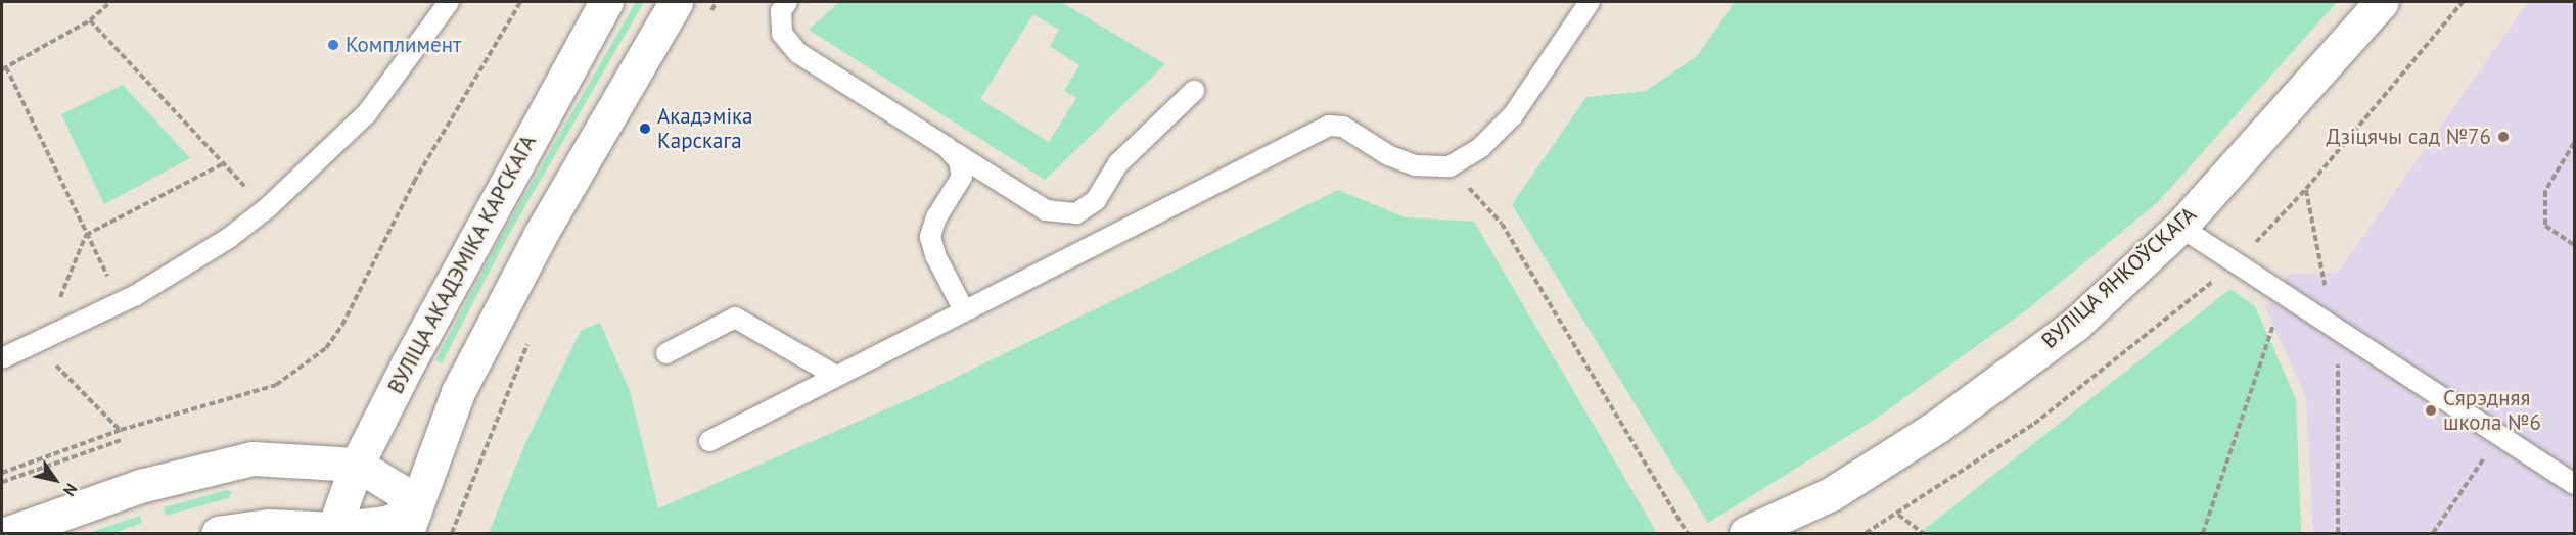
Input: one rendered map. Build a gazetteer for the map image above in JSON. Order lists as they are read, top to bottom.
{
  "streets": {
    "main road": ["ВУЛІЦА АКАДЭМІКА КАРСКАГА", "ВУЛІЦА ЯНКОЎСКАГА"]
  },
  "places": [
    "Комплимент",
    "Акадэміка Карскага",
    "Дзіцячы сад №76",
    "Сярэдняя школа №6"
  ],
  "north": "bottom right"
}
